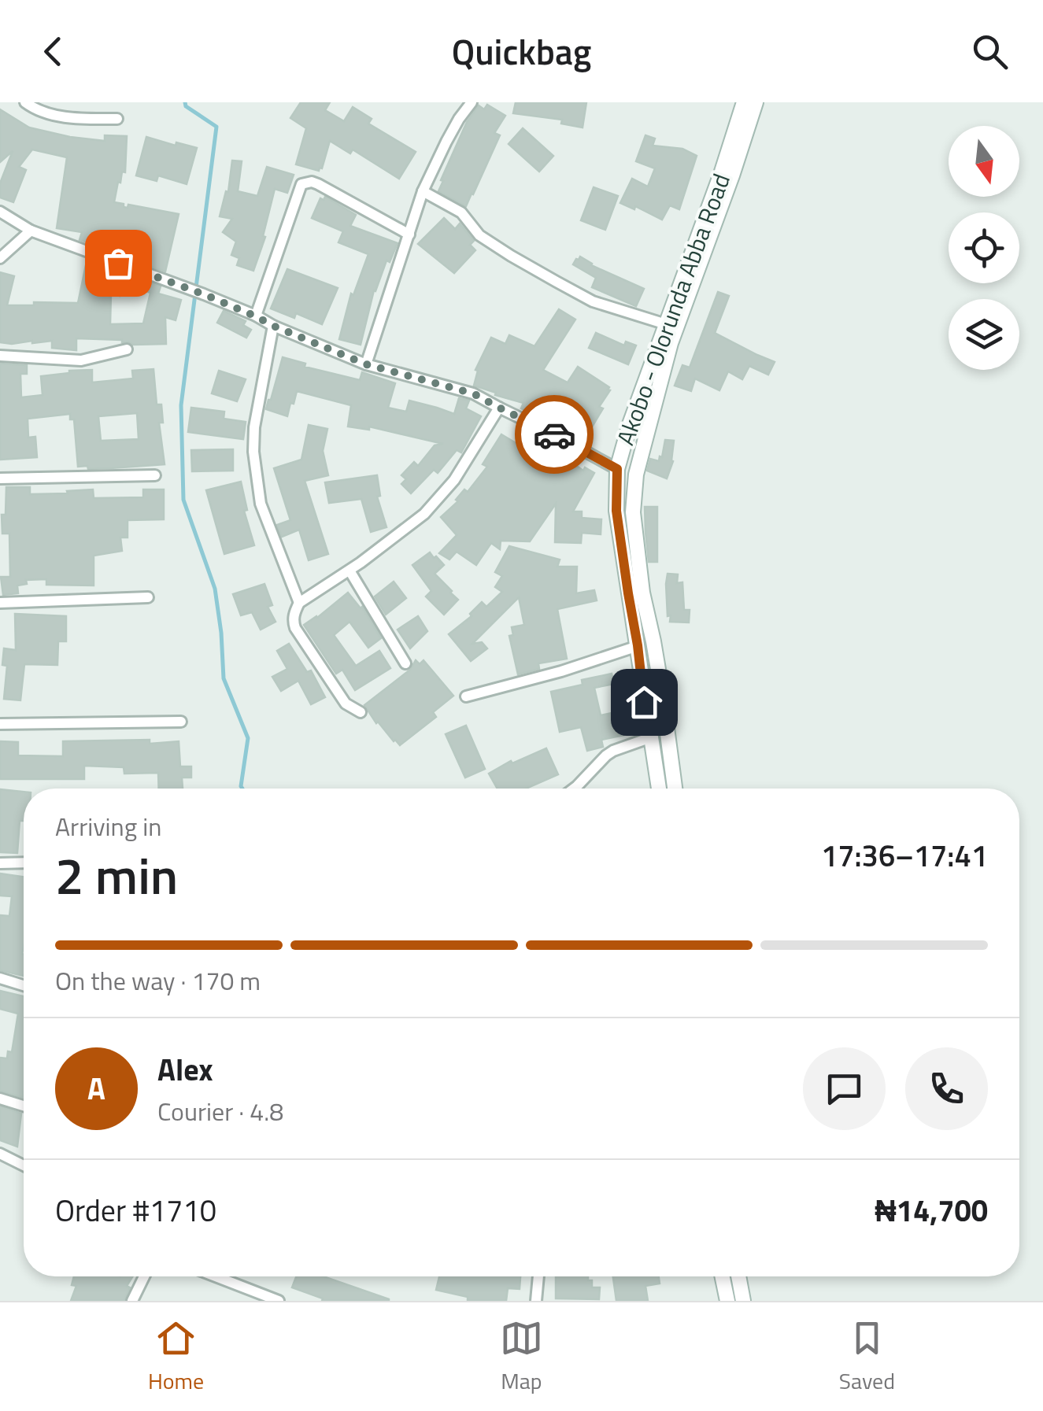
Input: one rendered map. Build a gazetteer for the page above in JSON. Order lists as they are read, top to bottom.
{
  "streets": {
    "main road": ["Akobo - Olorunda Abba Road"]
  },
  "north": "bottom",
  "page": {
    "header": "Quickbag",
    "heading": ["2 min", "Arriving in", "17:36–17:41"],
    "panel": [
      "Alex",
      "Courier · 4.8",
      "Order #1710",
      "₦14,700"
    ],
    "bar": "On the way · 170 m",
    "round": "A",
    "tabs": ["Home", "Map", "Saved"]
  }
}
